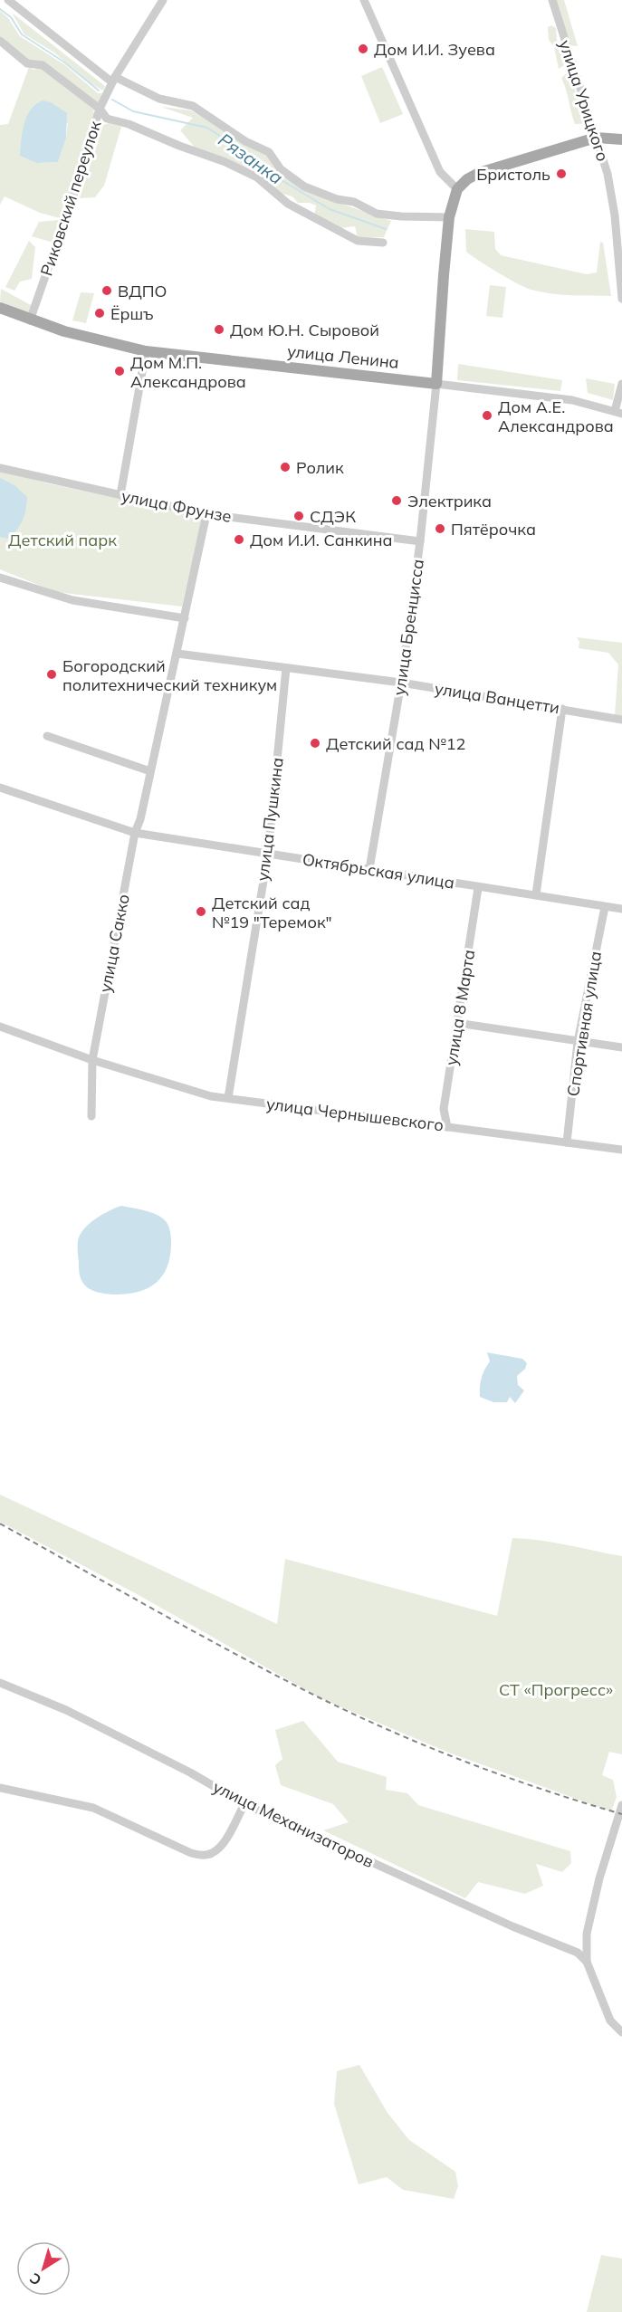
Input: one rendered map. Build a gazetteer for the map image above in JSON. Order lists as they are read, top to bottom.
{
  "streets": {
    "main road": ["улица Ленина"],
    "street": [
      "улица Урицкого",
      "Риковский переулок",
      "улица Фрунзе",
      "улица Бренцисса",
      "улица Ванцетти",
      "улица Пушкина",
      "Октябрьская улица",
      "улица Сакко",
      "улица 8 Марта",
      "Спортивная улица",
      "улица Чернышевского",
      "улица Механизаторов"
    ]
  },
  "crossings": [
    ["Риковский переулок", "улица Ленина"],
    ["улица Ленина", "улица Бренцисса"],
    ["улица Фрунзе", "улица Бренцисса"],
    ["улица Фрунзе", "улица Сакко"],
    ["улица Бренцисса", "улица Ванцетти"],
    ["улица Бренцисса", "Октябрьская улица"],
    ["улица Ванцетти", "улица Пушкина"],
    ["улица Ванцетти", "улица Сакко"],
    ["улица Пушкина", "Октябрьская улица"],
    ["улица Пушкина", "улица Чернышевского"],
    ["Октябрьская улица", "улица Сакко"],
    ["Октябрьская улица", "улица 8 Марта"],
    ["Октябрьская улица", "Спортивная улица"],
    ["улица Сакко", "улица Чернышевского"],
    ["улица 8 Марта", "улица Чернышевского"],
    ["Спортивная улица", "улица Чернышевского"]
  ],
  "water": ["Рязанка"],
  "parks": ["Детский парк", "СТ «Прогресс»"],
  "places": [
    "Дом И.И. Зуева",
    "Бристоль",
    "ВДПО",
    "Ёршъ",
    "Дом Ю.Н. Сыровой",
    "Дом М.П. Александрова",
    "Дом А.Е. Александрова",
    "Ролик",
    "Электрика",
    "СДЭК",
    "Пятёрочка",
    "Дом И.И. Санкина",
    "Богородский политехнический техникум",
    "Детский сад №12",
    "Детский сад №19 \"Теремок\""
  ],
  "north": "bottom left"
}
